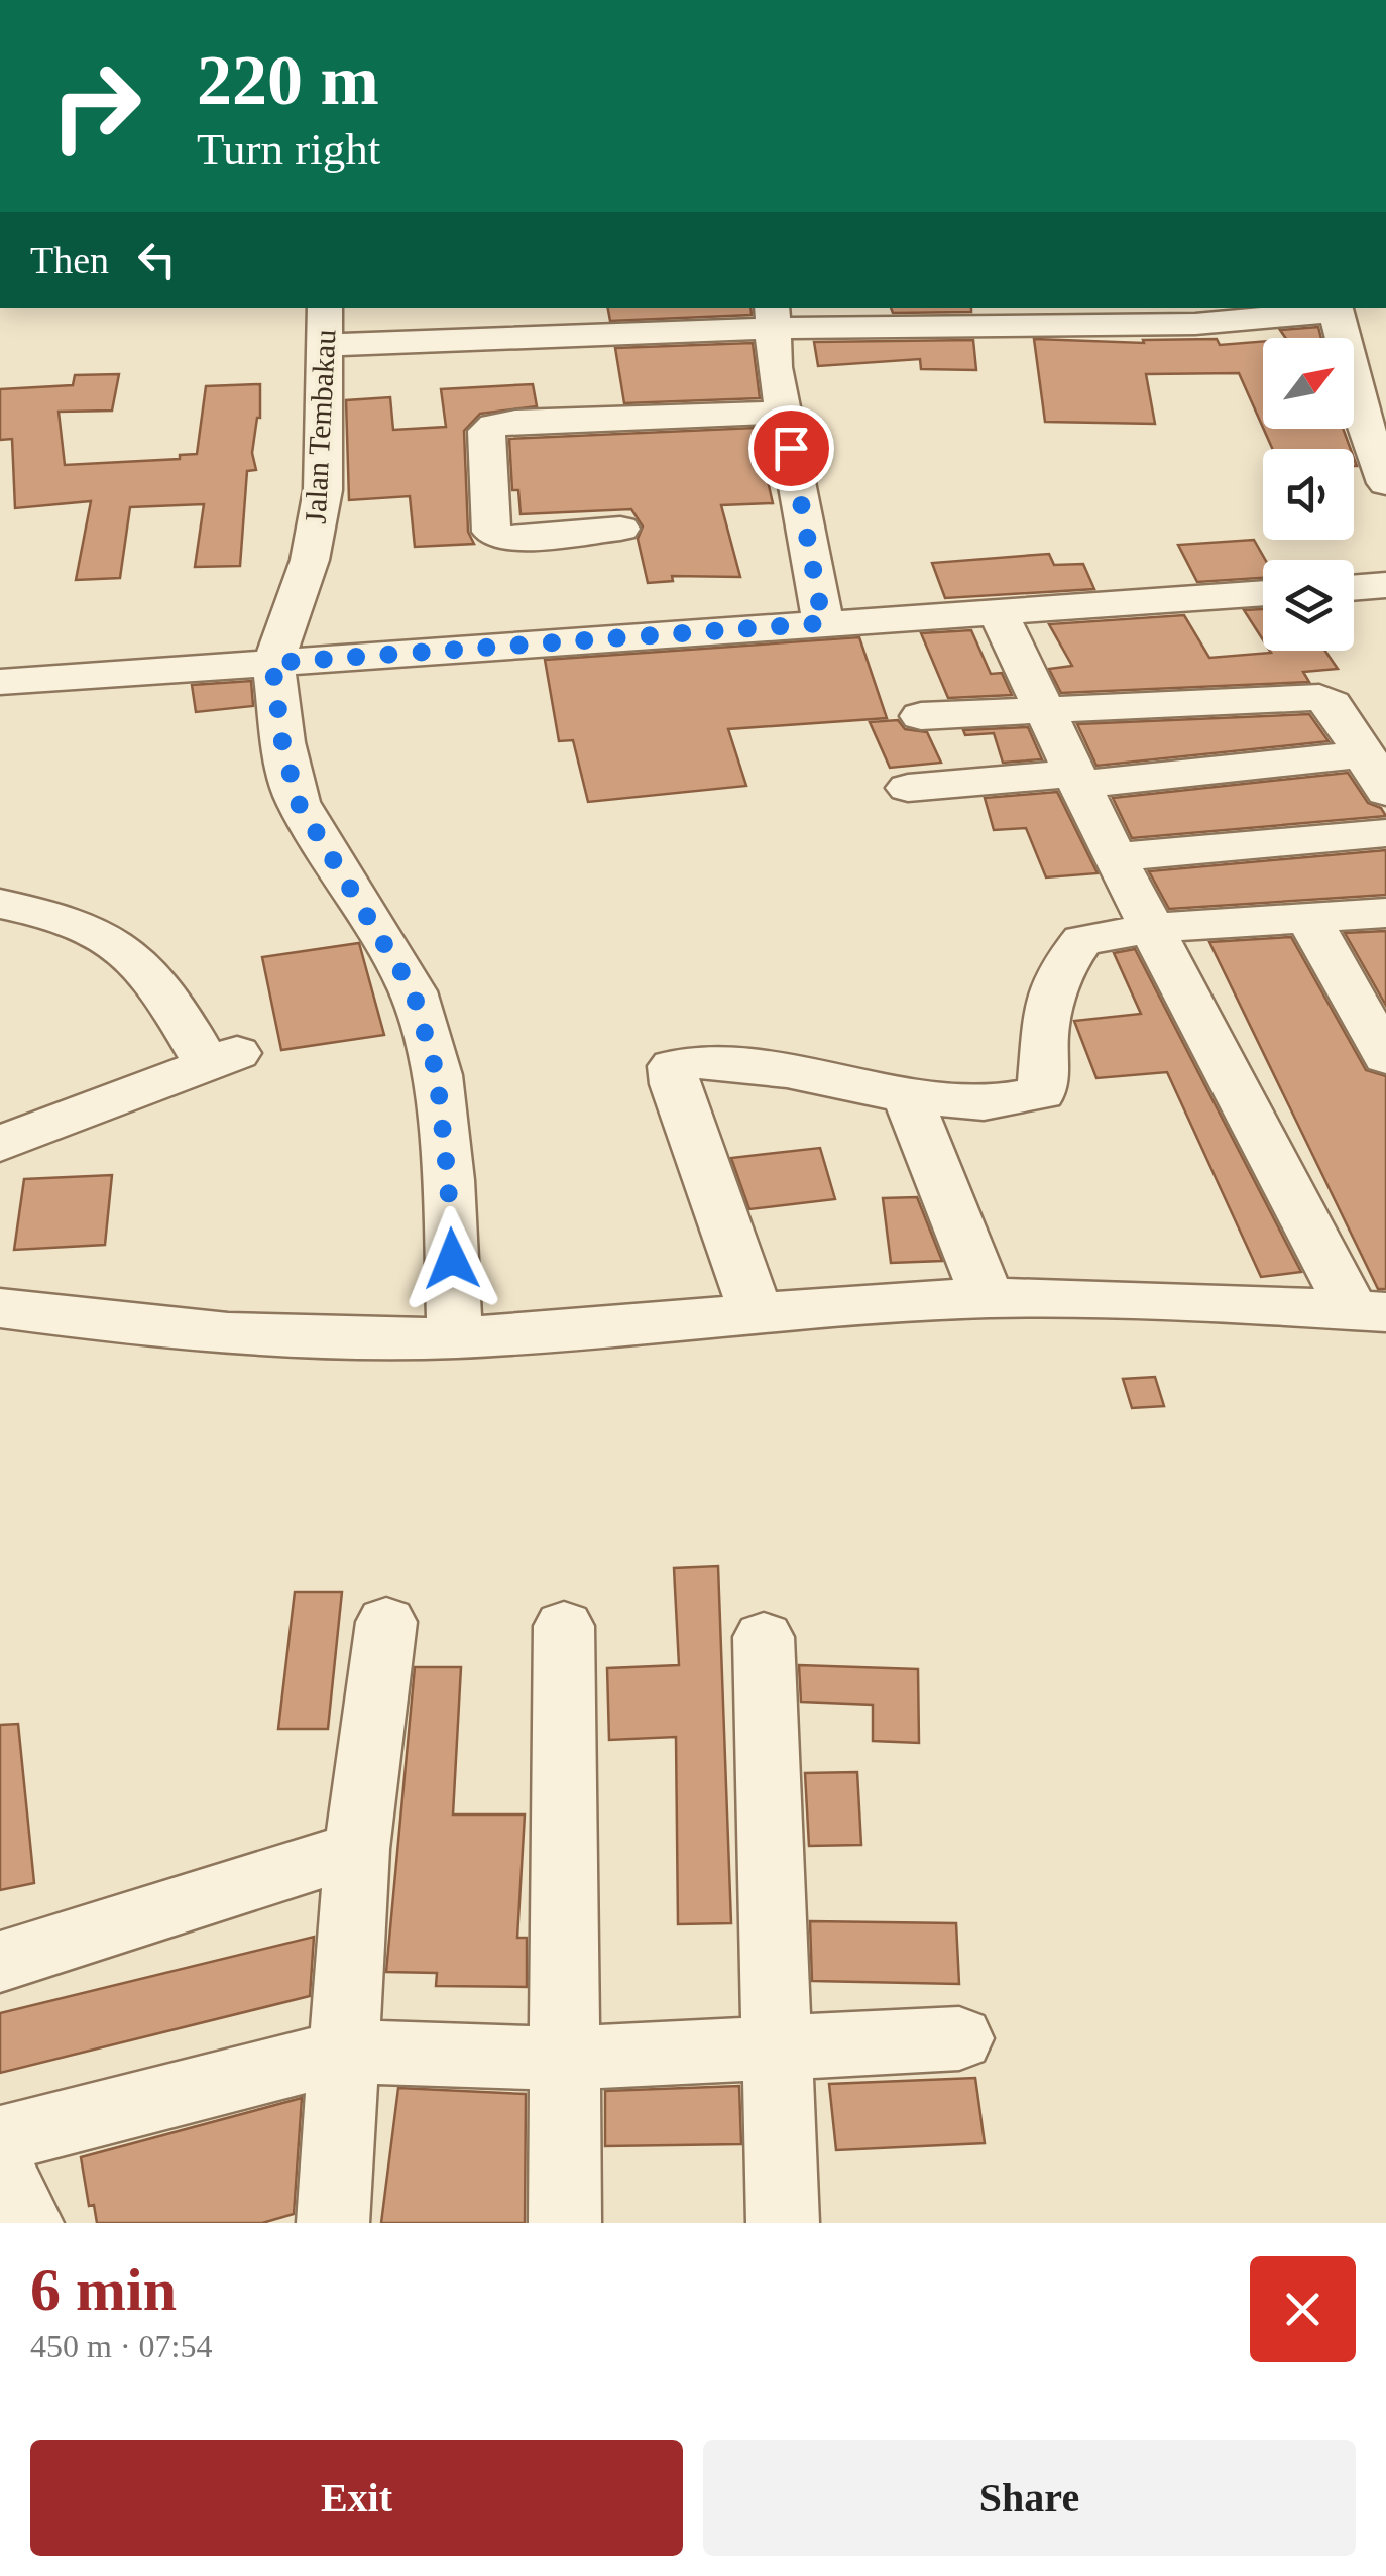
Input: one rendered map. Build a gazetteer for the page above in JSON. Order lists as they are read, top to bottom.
{
  "streets": {
    "street": ["Jalan Tembakau"]
  },
  "north": "top right",
  "page": {
    "turn": ["220 m", "Turn right"],
    "then": "Then",
    "heading": ["6 min", "450 m · 07:54"],
    "buttons": ["Exit", "Share"]
  }
}
